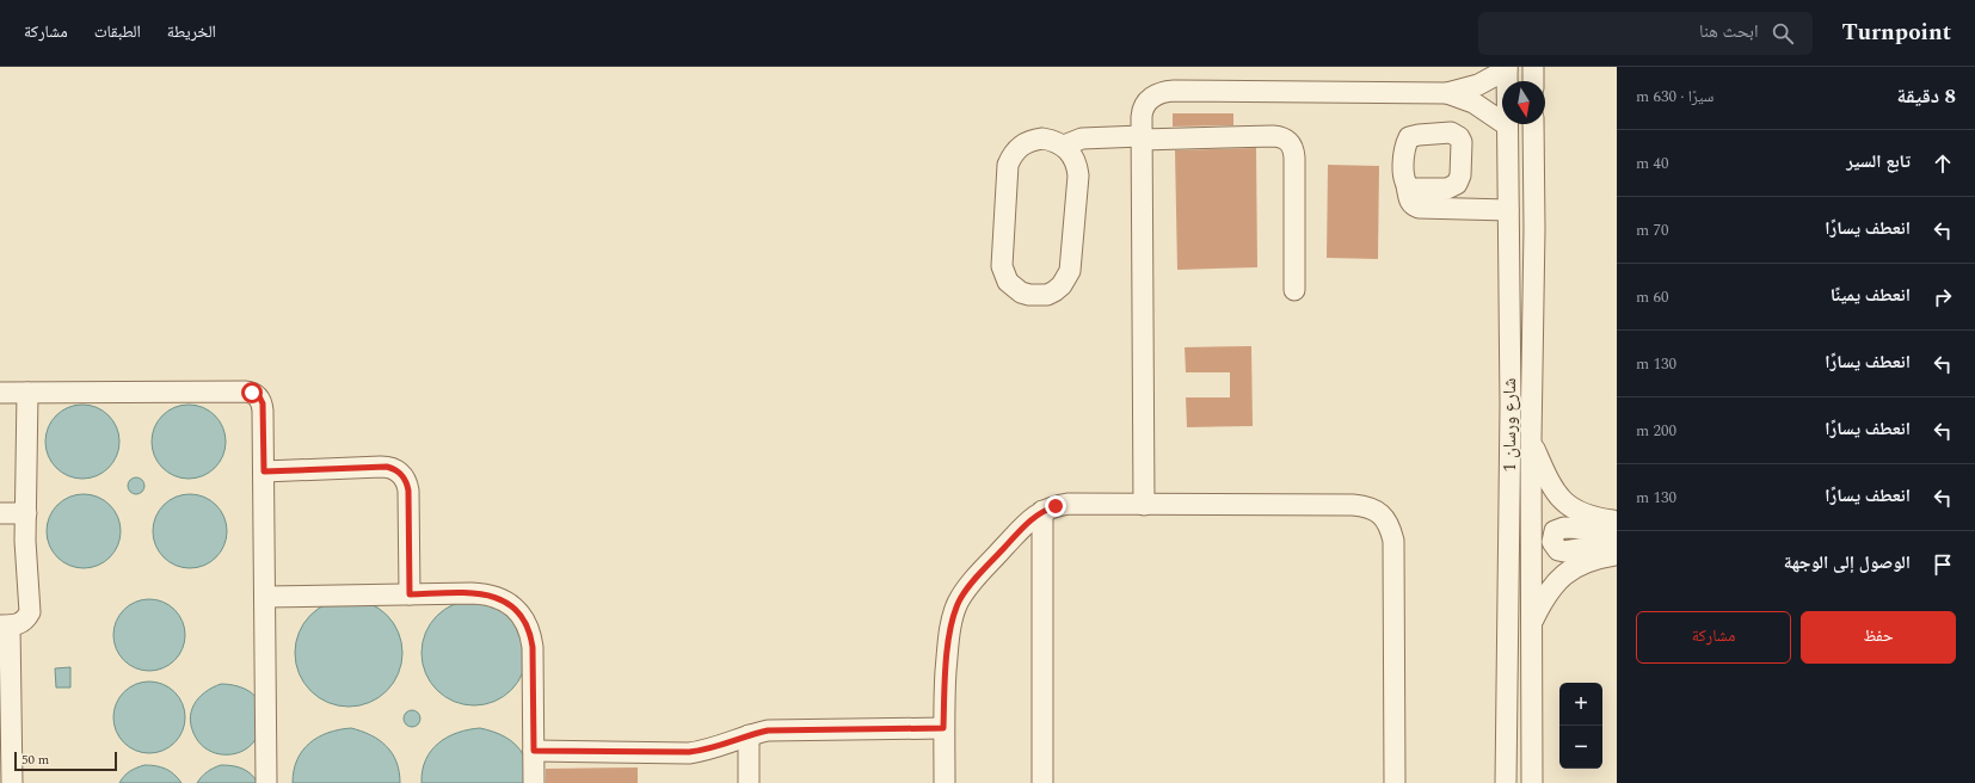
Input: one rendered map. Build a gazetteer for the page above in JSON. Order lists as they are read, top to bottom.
{
  "streets": {
    "street": ["شارع ورسان 1"]
  },
  "scale_bar": "50 m",
  "north": "bottom",
  "page": {
    "header": "Turnpoint",
    "search": "ابحث هنا",
    "nav": ["الخريطة", "الطبقات", "مشاركة"],
    "heading": ["8 دقيقة", "سيرًا · 630 m"],
    "list": [
      ["تابع السير", "40 m"],
      ["انعطف يسارًا", "70 m"],
      ["انعطف يمينًا", "60 m"],
      ["انعطف يسارًا", "130 m"],
      ["انعطف يسارًا", "200 m"],
      ["انعطف يسارًا", "130 m"],
      "الوصول إلى الوجهة"
    ],
    "buttons": ["حفظ", "مشاركة"],
    "map_buttons": ["+", "−"],
    "scale": "50 m"
  }
}
